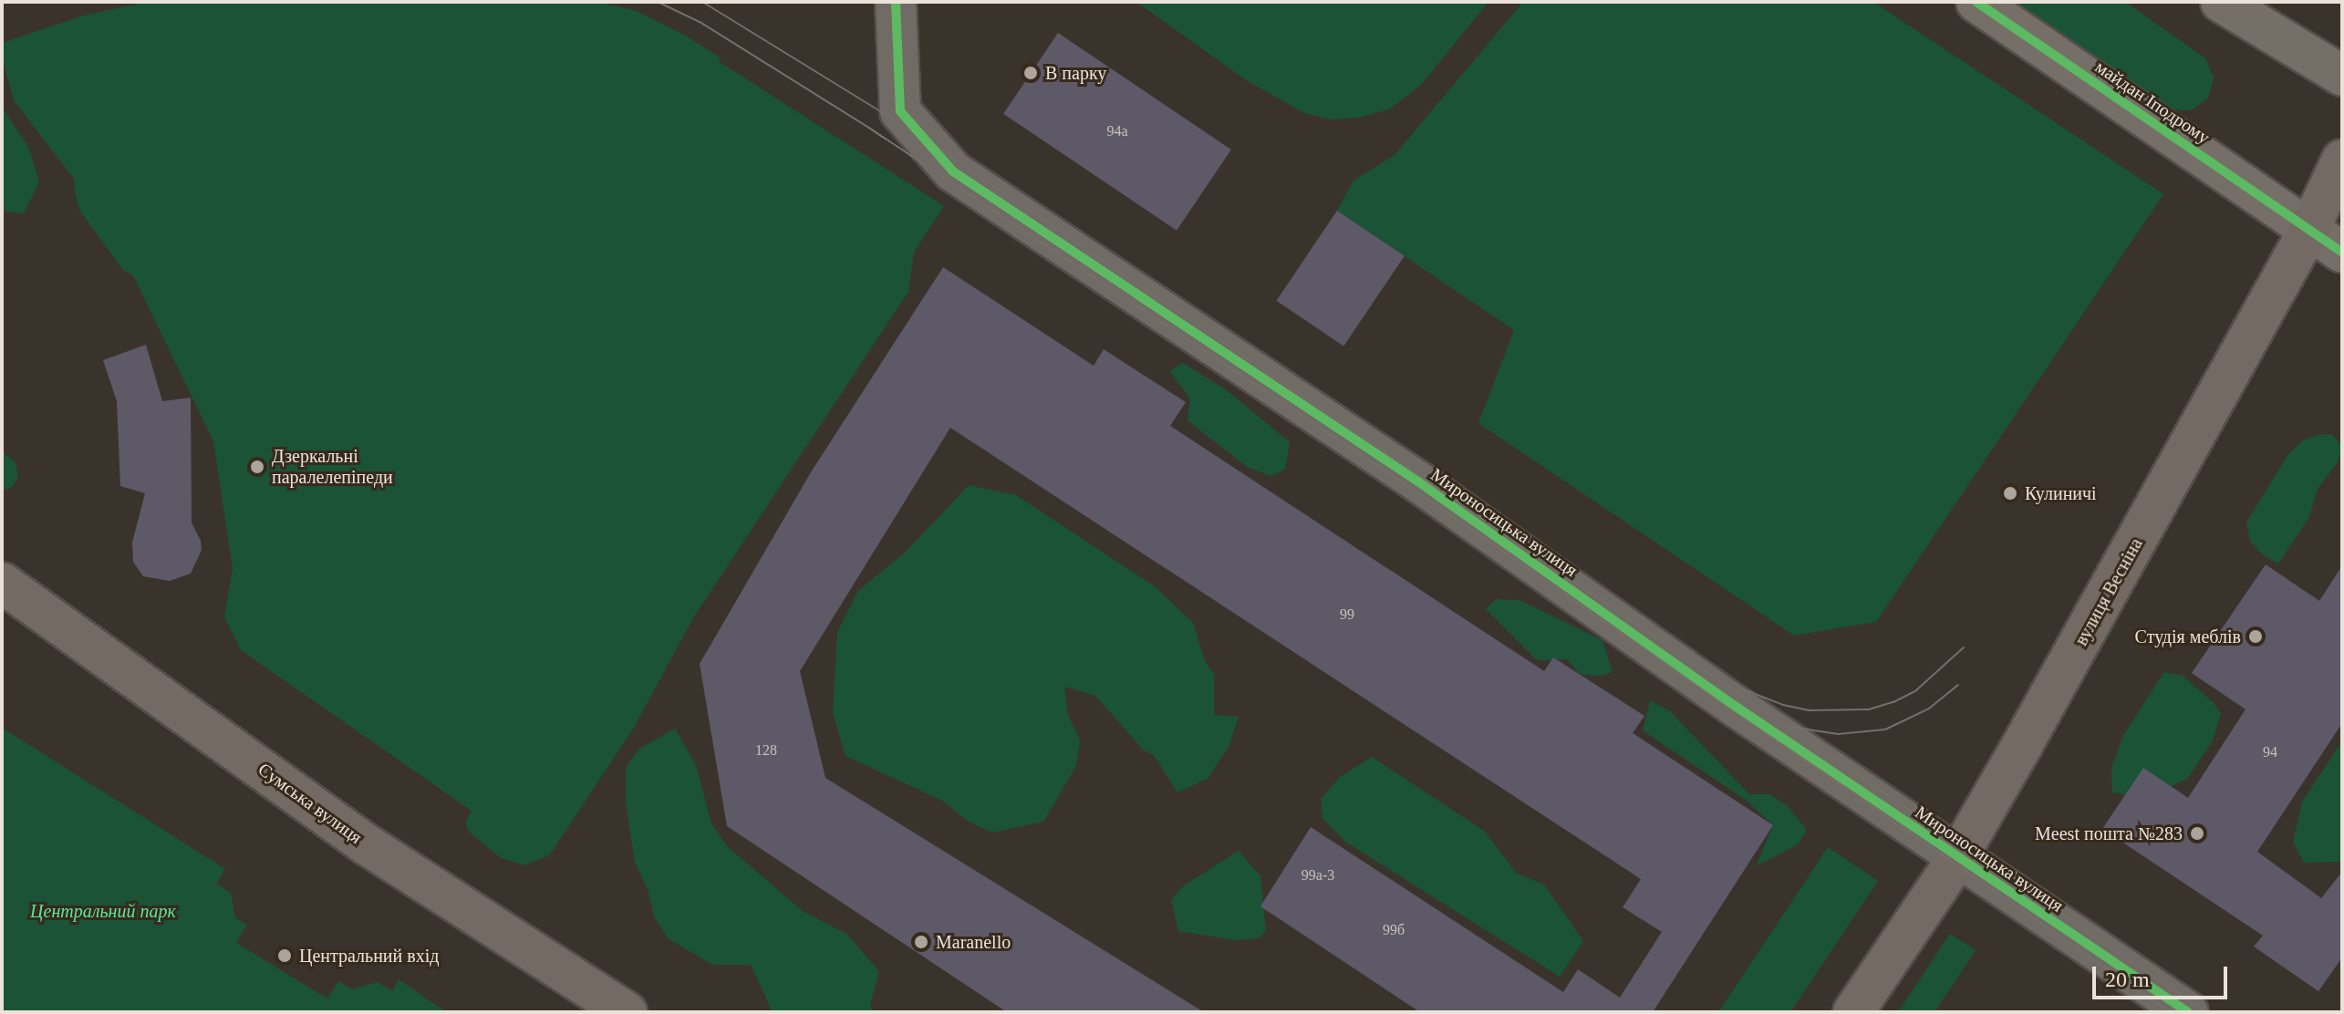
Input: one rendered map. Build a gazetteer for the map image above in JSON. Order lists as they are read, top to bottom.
{
  "streets": {
    "main road": ["вулиця Весніна", "Сумська вулиця"],
    "street": ["майдан Іподрому", "Мироносицька вулиця"]
  },
  "crossings": [
    ["майдан Іподрому", "вулиця Весніна"],
    ["Мироносицька вулиця", "вулиця Весніна"]
  ],
  "parks": ["Центральний парк"],
  "places": [
    "В парку",
    "Дзеркальні паралелепіпеди",
    "Кулиничі",
    "Студія меблів",
    "Meest пошта №283",
    "Maranello",
    "Центральний вхід"
  ],
  "house_numbers": [
    "94а",
    "99",
    "128",
    "94",
    "99а-3",
    "99б"
  ],
  "scale_bar": "20 m"
}
